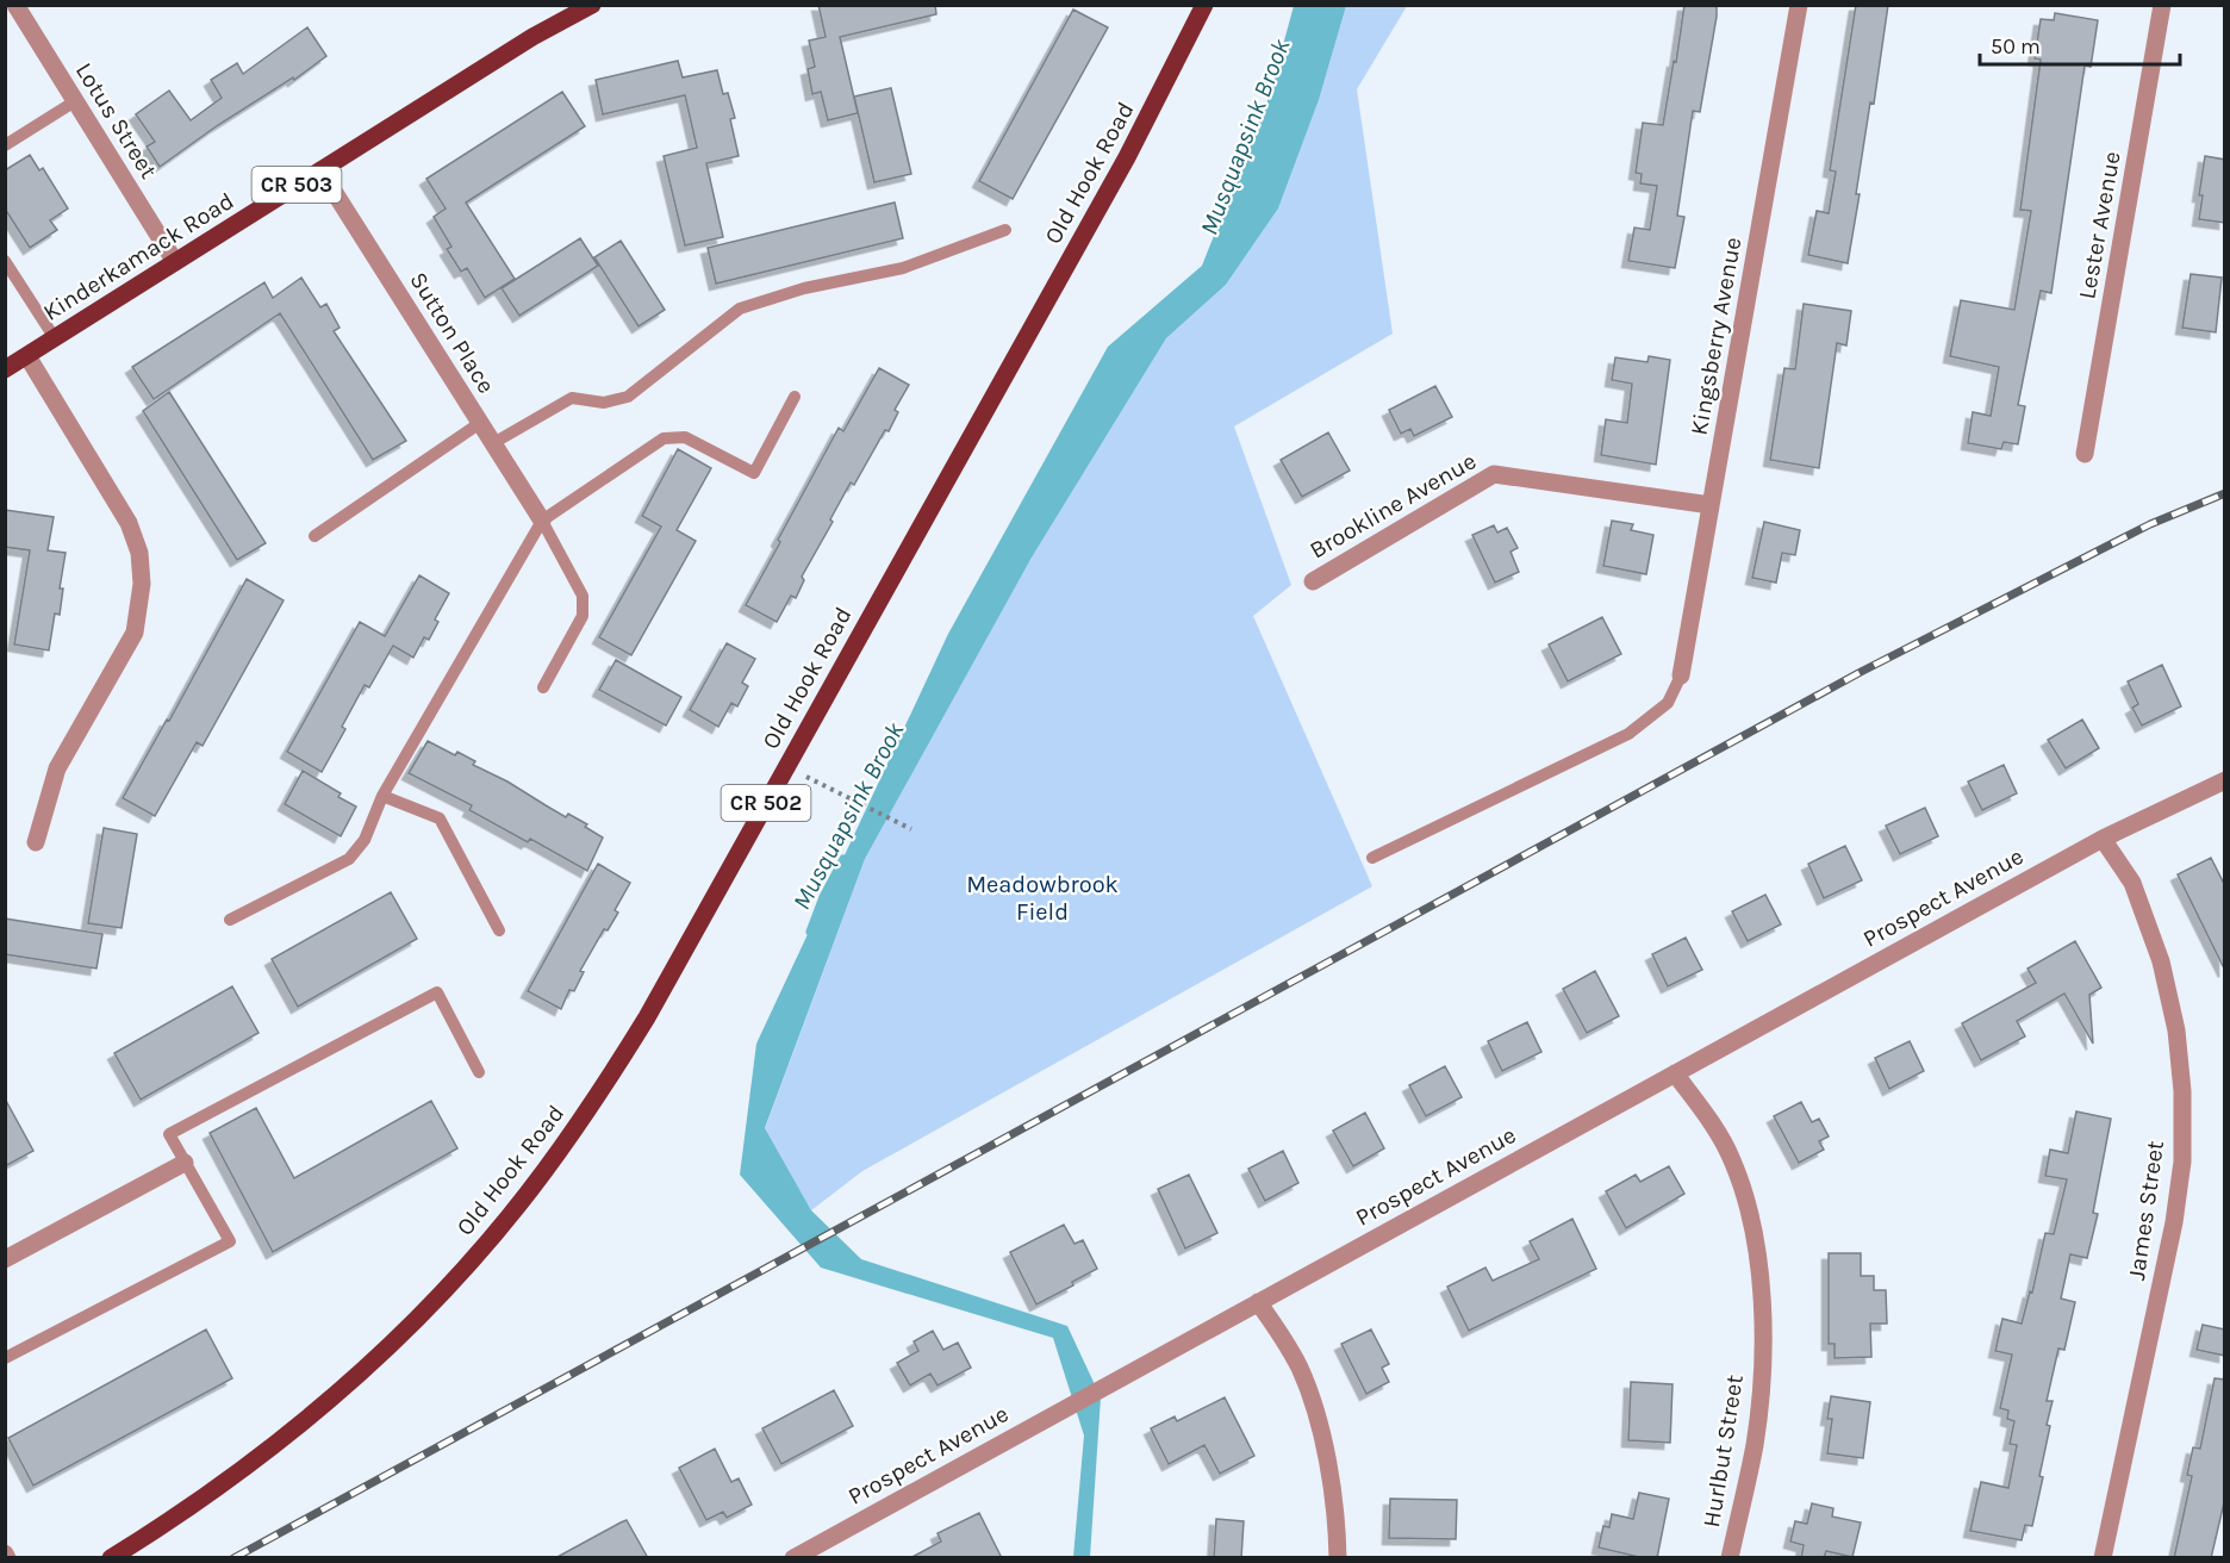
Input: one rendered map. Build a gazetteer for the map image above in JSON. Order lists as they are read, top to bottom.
{
  "streets": {
    "main road": [
      "Old Hook Road",
      "CR 503",
      "Kinderkamack Road",
      "CR 502"
    ],
    "street": [
      "Lotus Street",
      "Lester Avenue",
      "Sutton Place",
      "Kingsberry Avenue",
      "Brookline Avenue",
      "Prospect Avenue",
      "James Street",
      "Hurlbut Street"
    ]
  },
  "crossings": [
    ["Lotus Street", "Kinderkamack Road"],
    ["Kinderkamack Road", "Sutton Place"],
    ["Kingsberry Avenue", "Brookline Avenue"],
    ["Prospect Avenue", "James Street"],
    ["Prospect Avenue", "Hurlbut Street"]
  ],
  "water": ["Musquapsink Brook"],
  "parks": ["Meadowbrook Field"],
  "scale_bar": "50 m"
}
